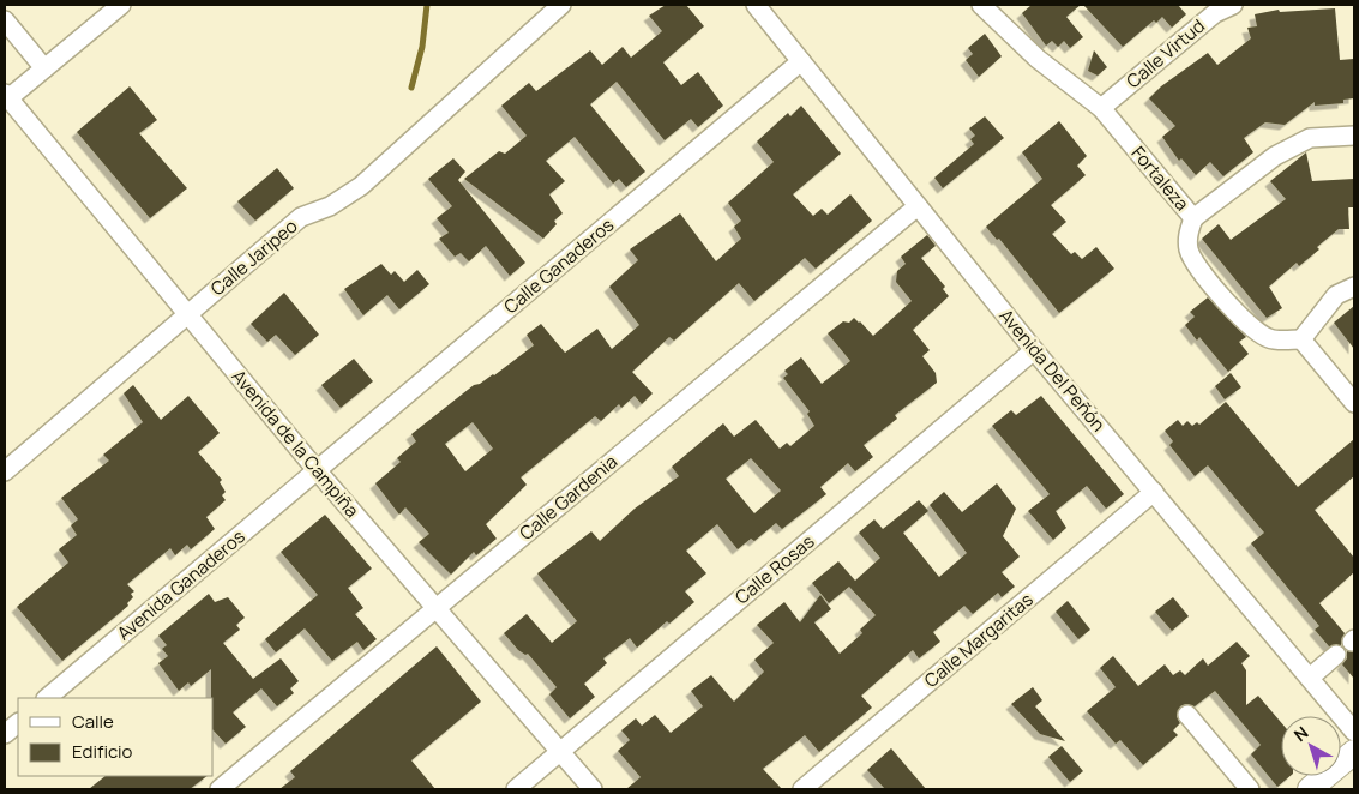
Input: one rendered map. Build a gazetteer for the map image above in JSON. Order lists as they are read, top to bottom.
{
  "streets": {
    "street": [
      "Calle Virtud",
      "Fortaleza",
      "Calle Jaripeo",
      "Calle Ganaderos",
      "Avenida Del Peñón",
      "Avenida de la Campiña",
      "Calle Gardenia",
      "Calle Rosas",
      "Avenida Ganaderos",
      "Calle Margaritas"
    ]
  },
  "crossings": [
    ["Calle Virtud", "Fortaleza"],
    ["Calle Jaripeo", "Avenida de la Campiña"],
    ["Calle Ganaderos", "Avenida Del Peñón"],
    ["Calle Ganaderos", "Avenida de la Campiña"],
    ["Calle Ganaderos", "Avenida Ganaderos"],
    ["Avenida Del Peñón", "Calle Gardenia"],
    ["Avenida Del Peñón", "Calle Rosas"],
    ["Avenida Del Peñón", "Calle Margaritas"],
    ["Avenida de la Campiña", "Calle Gardenia"],
    ["Avenida de la Campiña", "Calle Rosas"],
    ["Avenida de la Campiña", "Avenida Ganaderos"]
  ],
  "legend": ["Calle", "Edificio"],
  "north": "top left"
}
